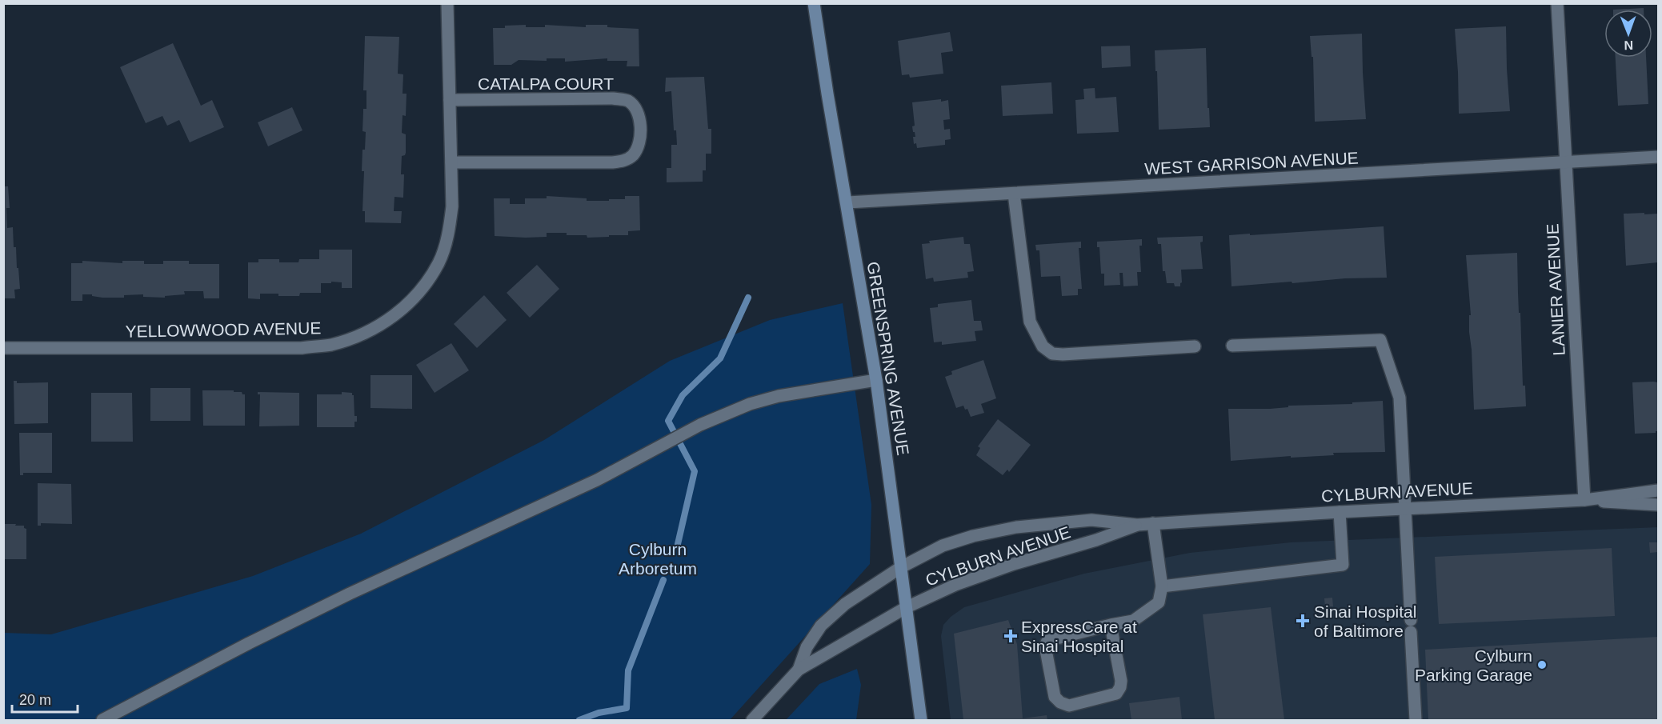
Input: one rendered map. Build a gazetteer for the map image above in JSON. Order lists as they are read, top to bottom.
{
  "streets": {
    "main road": ["GREENSPRING AVENUE"],
    "street": [
      "CATALPA COURT",
      "WEST GARRISON AVENUE",
      "LANIER AVENUE",
      "YELLOWWOOD AVENUE",
      "CYLBURN AVENUE"
    ]
  },
  "crossings": [
    ["CATALPA COURT", "YELLOWWOOD AVENUE"],
    ["WEST GARRISON AVENUE", "LANIER AVENUE"],
    ["WEST GARRISON AVENUE", "GREENSPRING AVENUE"],
    ["LANIER AVENUE", "CYLBURN AVENUE"],
    ["GREENSPRING AVENUE", "CYLBURN AVENUE"]
  ],
  "parks": ["Cylburn Arboretum"],
  "places": {
    "health": ["Sinai Hospital of Baltimore", "ExpressCare at Sinai Hospital"],
    "other": ["Cylburn Parking Garage"]
  },
  "scale_bar": "20 m",
  "north": "bottom"
}
